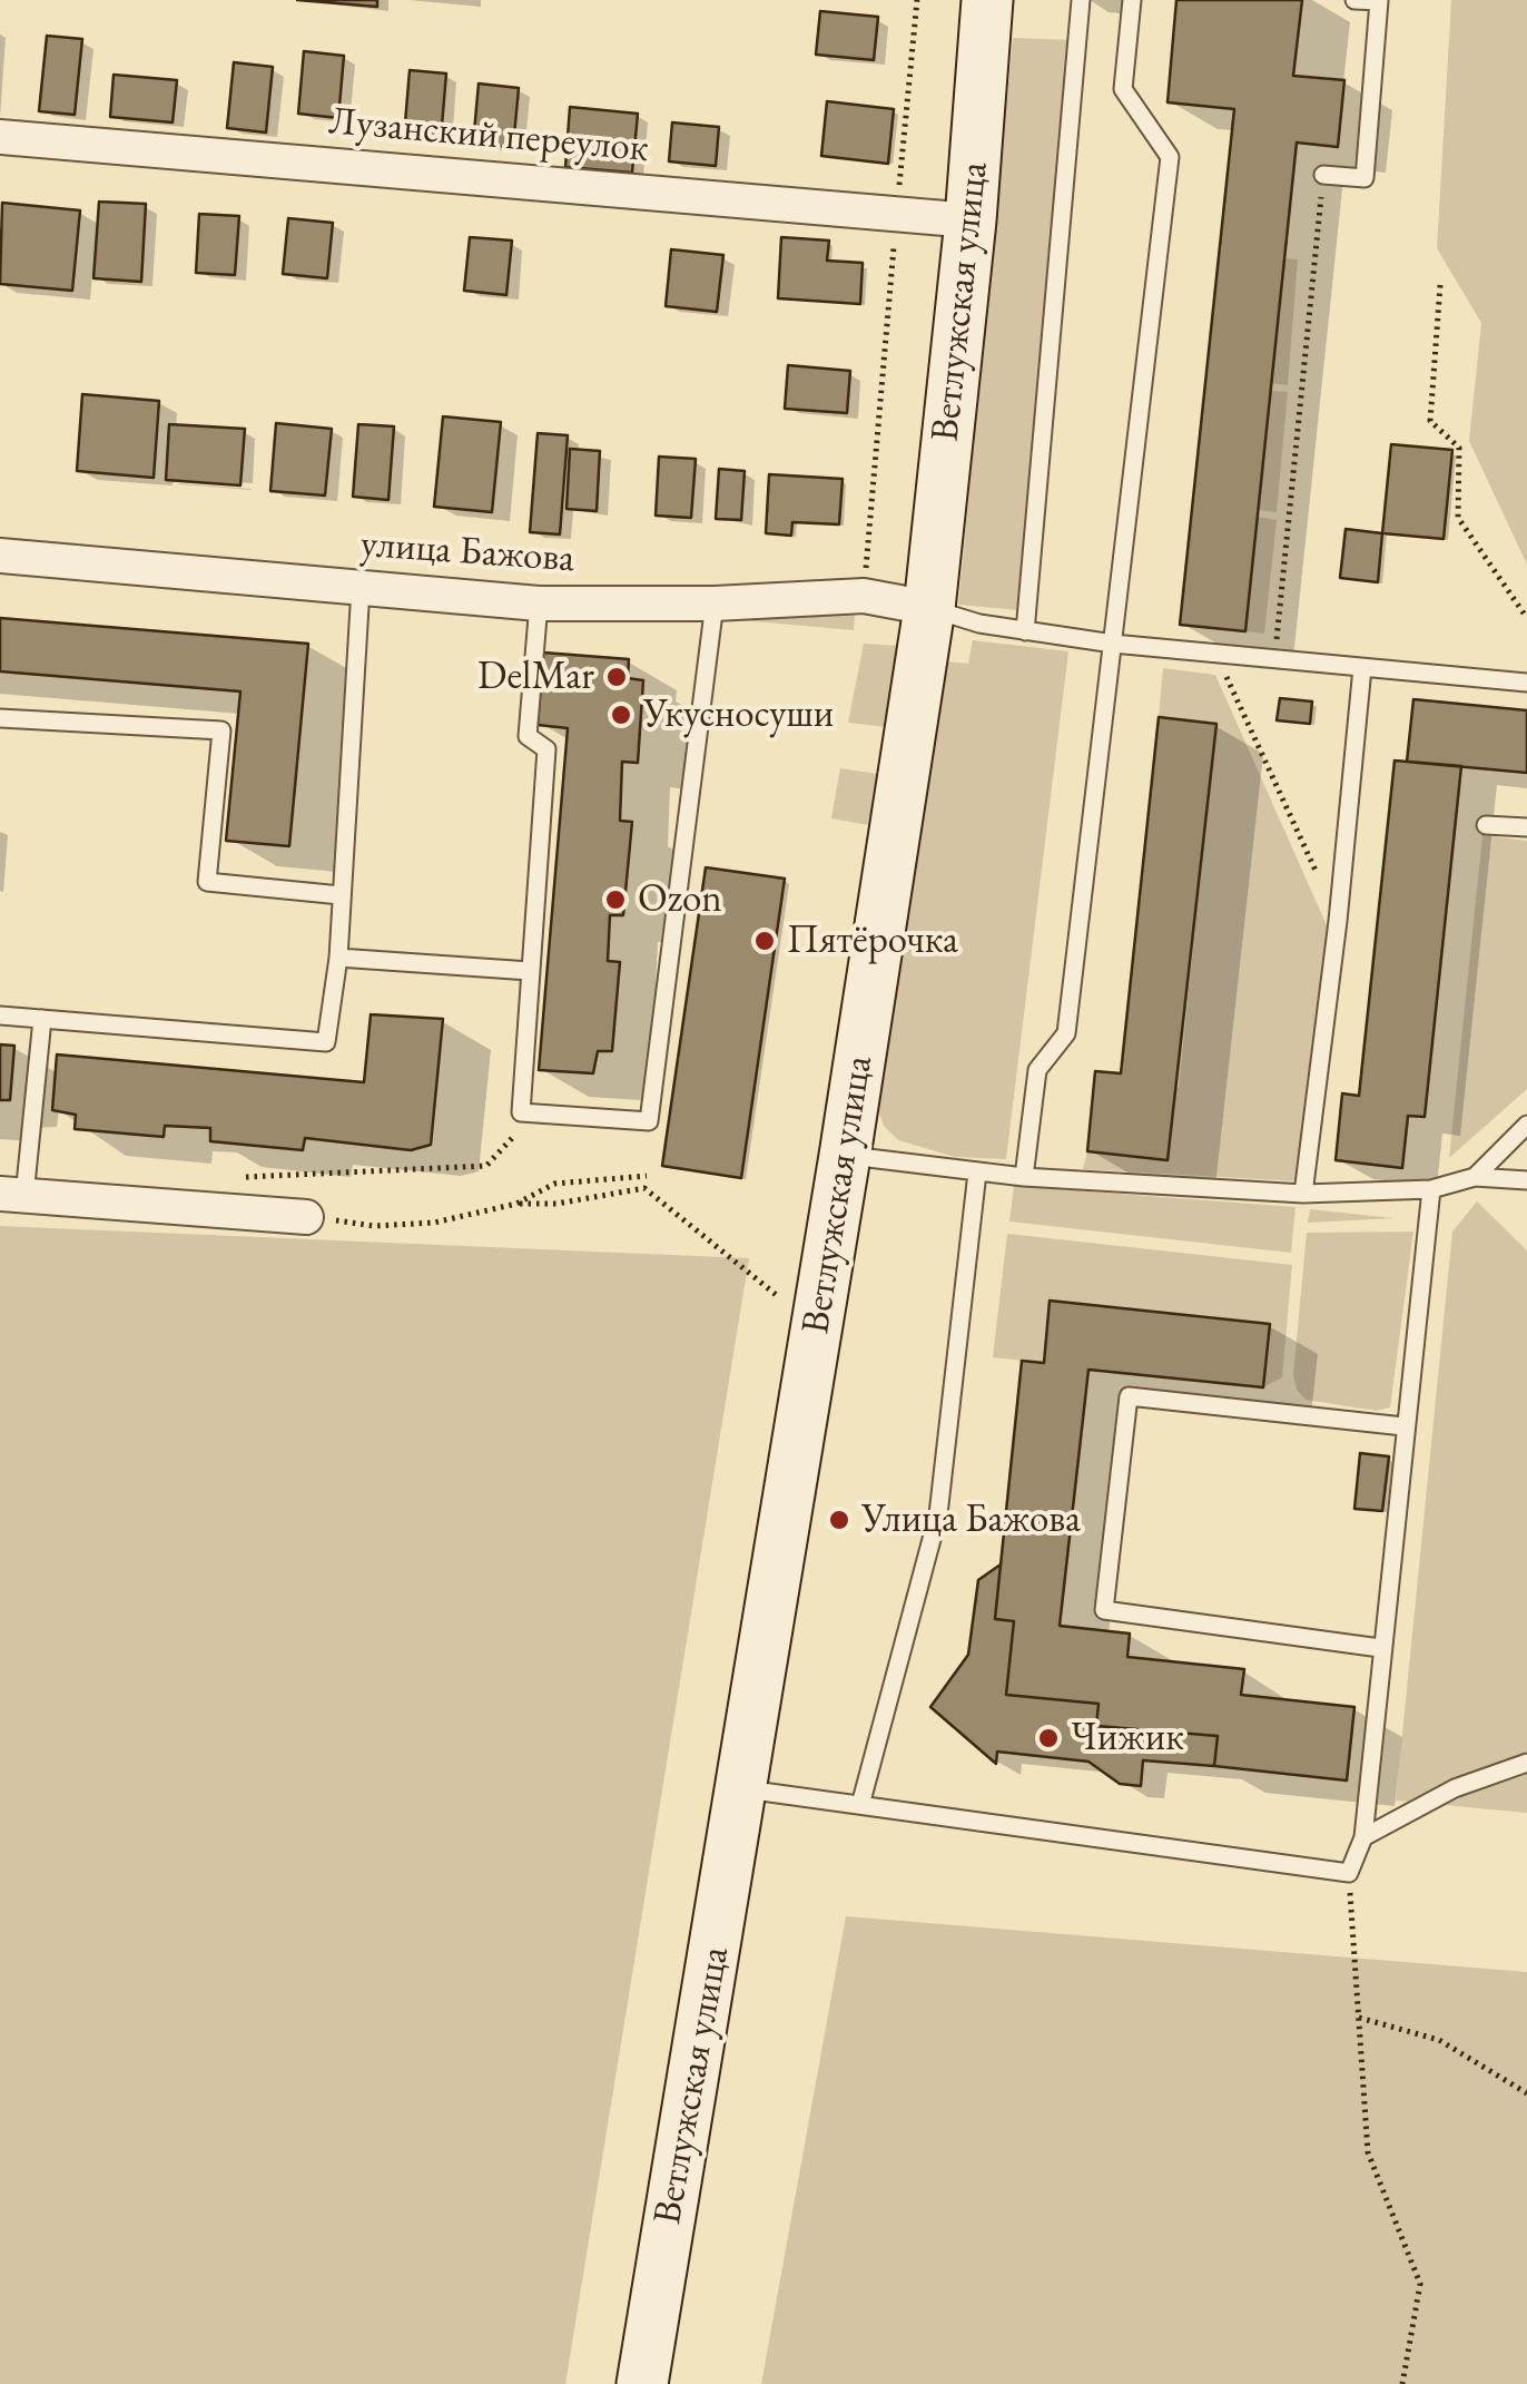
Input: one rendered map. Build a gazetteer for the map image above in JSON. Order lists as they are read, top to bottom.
{
  "streets": {
    "main road": ["Ветлужская улица"],
    "street": ["Лузанский переулок", "улица Бажова"]
  },
  "crossings": [
    ["Лузанский переулок", "Ветлужская улица"],
    ["Ветлужская улица", "улица Бажова"]
  ],
  "places": [
    "DelMar",
    "Укусносуши",
    "Ozon",
    "Пятёрочка",
    "Улица Бажова",
    "Чижик"
  ]
}
